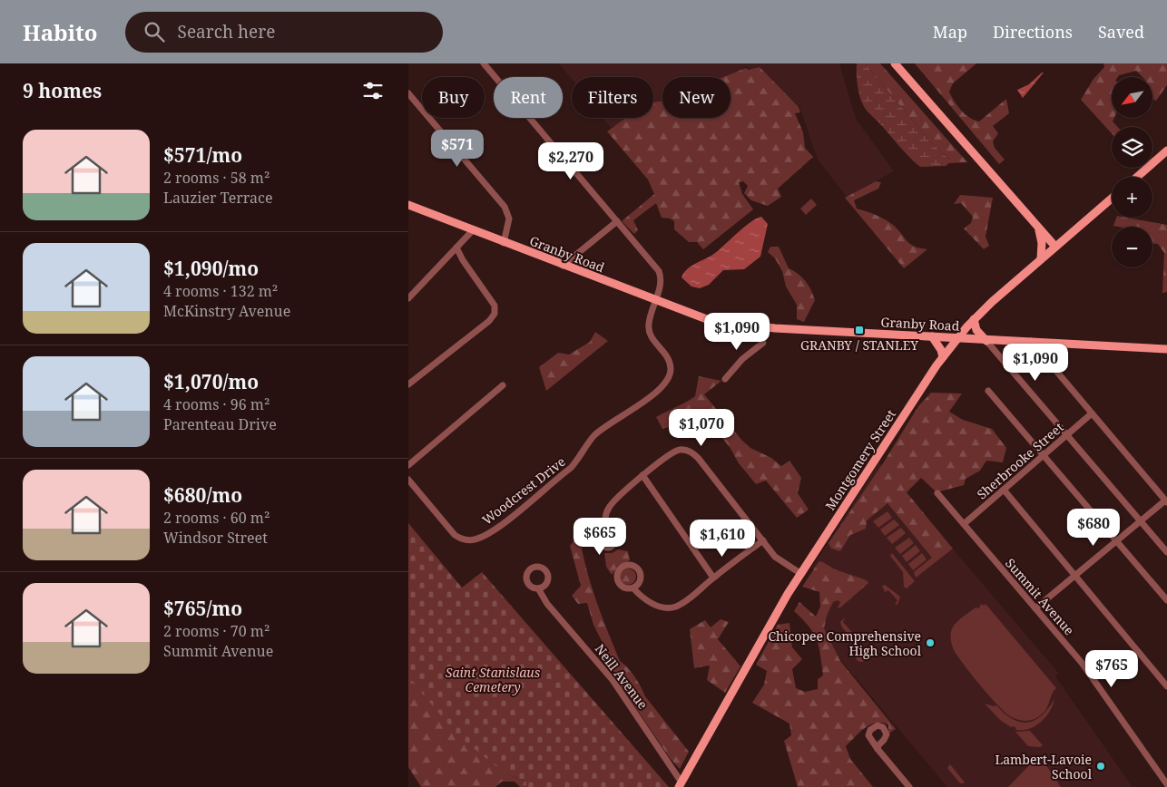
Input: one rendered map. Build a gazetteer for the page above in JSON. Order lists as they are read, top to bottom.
{
  "streets": {
    "main road": ["Granby Road", "Montgomery Street"],
    "street": [
      "Sherbrooke Street",
      "Woodcrest Drive",
      "Summit Avenue",
      "Neill Avenue"
    ]
  },
  "crossings": [
    ["Granby Road", "Montgomery Street"],
    ["Granby Road", "Woodcrest Drive"],
    ["Montgomery Street", "Neill Avenue"],
    ["Sherbrooke Street", "Summit Avenue"]
  ],
  "parks": ["Saint Stanislaus Cemetery"],
  "places": {
    "transit": ["GRANBY / STANLEY"],
    "other": ["Chicopee Comprehensive High School", "Lambert-Lavoie School"]
  },
  "north": "bottom left",
  "page": {
    "header": "Habito",
    "search": "Search here",
    "nav": ["Map", "Directions", "Saved"],
    "heading": "9 homes",
    "map_buttons": ["+", "−"],
    "chip": [
      "Buy",
      "Rent",
      "Filters",
      "New"
    ],
    "list": [
      {
        "name": "$571/mo",
        "note": "2 rooms · 58 m² · Lauzier Terrace"
      },
      {
        "name": "$1,090/mo",
        "note": "4 rooms · 132 m² · McKinstry Avenue"
      },
      {
        "name": "$1,070/mo",
        "note": "4 rooms · 96 m² · Parenteau Drive"
      },
      {
        "name": "$680/mo",
        "note": "2 rooms · 60 m² · Windsor Street"
      },
      {
        "name": "$765/mo",
        "note": "2 rooms · 70 m² · Summit Avenue"
      }
    ],
    "price": [
      "$571",
      "$2,270",
      "$1,090",
      "$1,090",
      "$1,070",
      "$680",
      "$665",
      "$1,610",
      "$765"
    ]
  }
}
